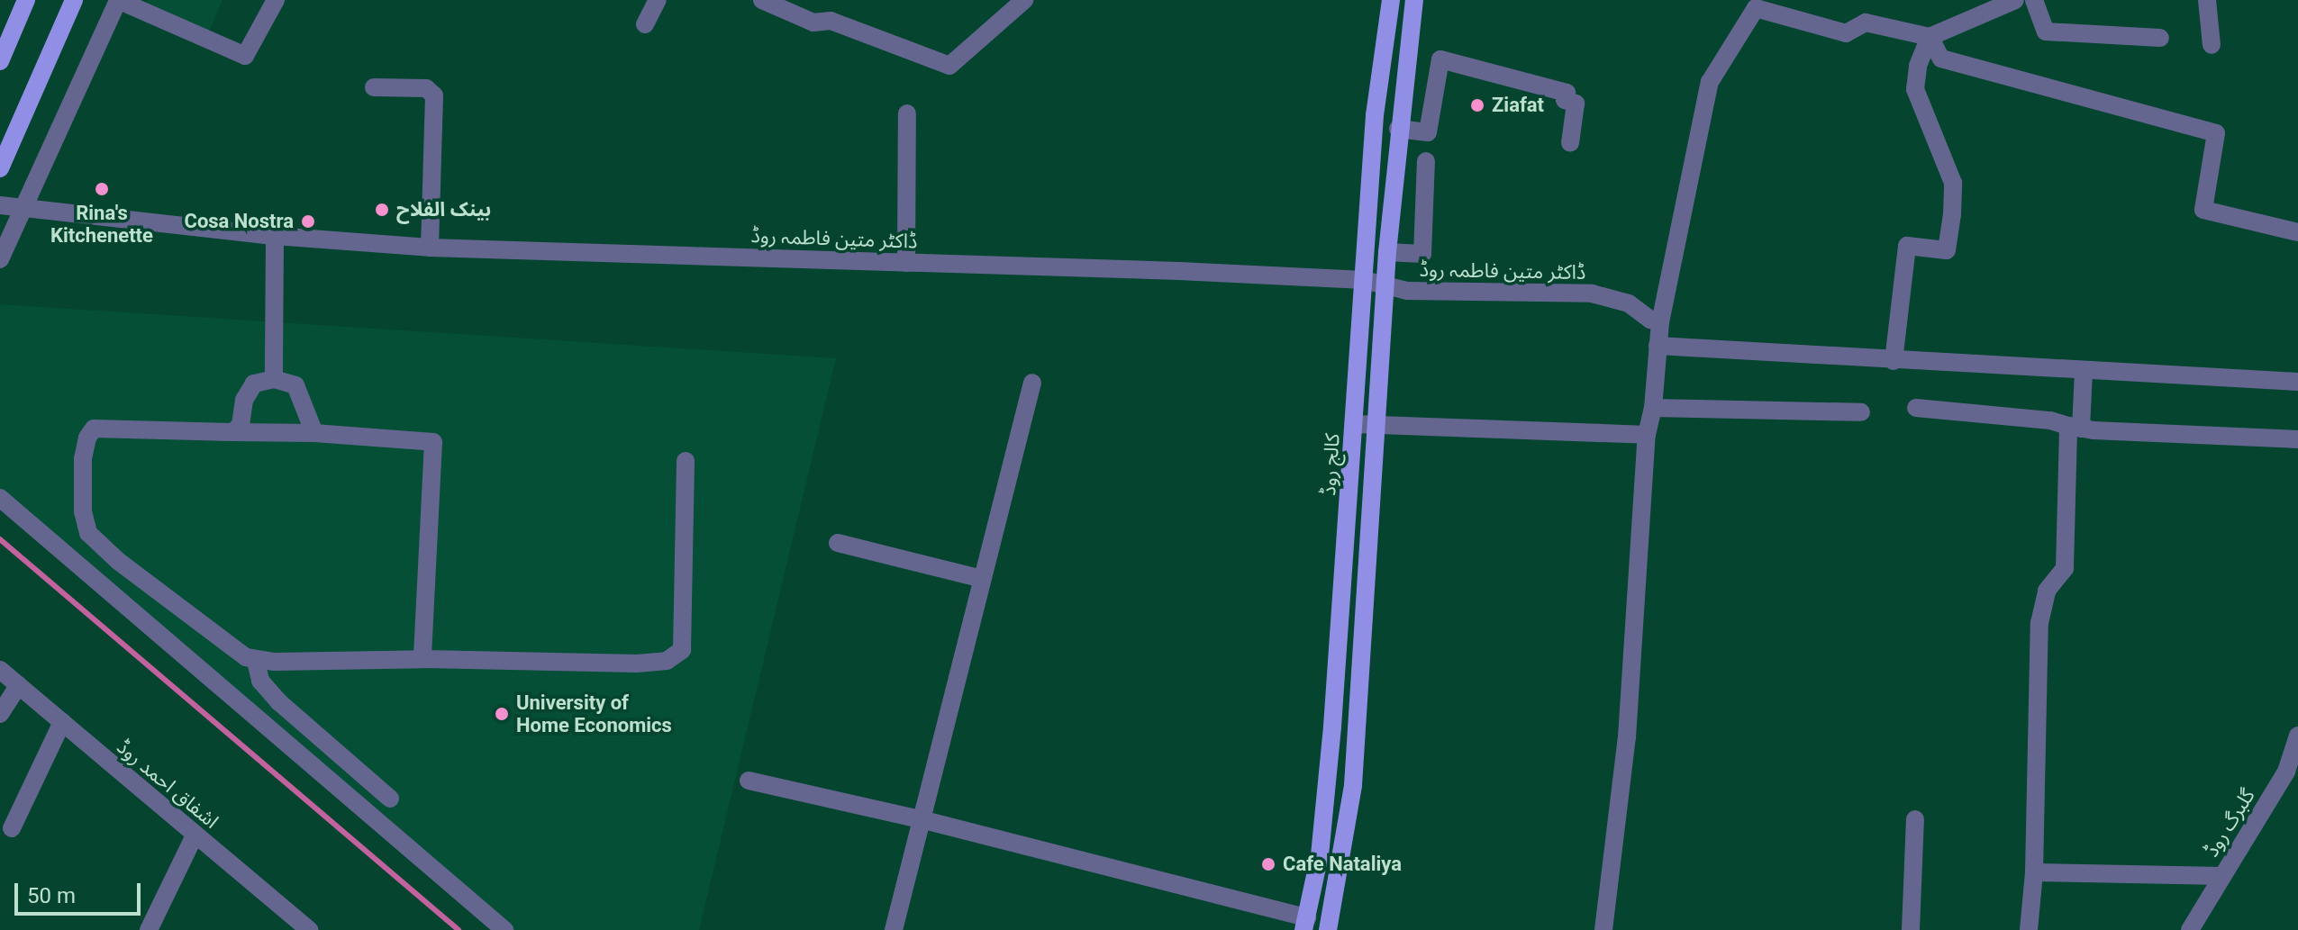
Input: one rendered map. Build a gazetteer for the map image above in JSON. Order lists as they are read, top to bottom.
{
  "streets": {
    "main road": ["کالج روڈ"],
    "street": ["ڈاکٹر متین فاطمہ روڈ", "اشفاق احمد روڈ", "گلبرگ روڈ"]
  },
  "crossings": [
    ["ڈاکٹر متین فاطمہ روڈ", "کالج روڈ"]
  ],
  "places": [
    "Ziafat",
    "Rina's Kitchenette",
    "بینک الفلاح",
    "Cosa Nostra",
    "University of Home Economics",
    "Cafe Nataliya"
  ],
  "scale_bar": "50 m"
}
